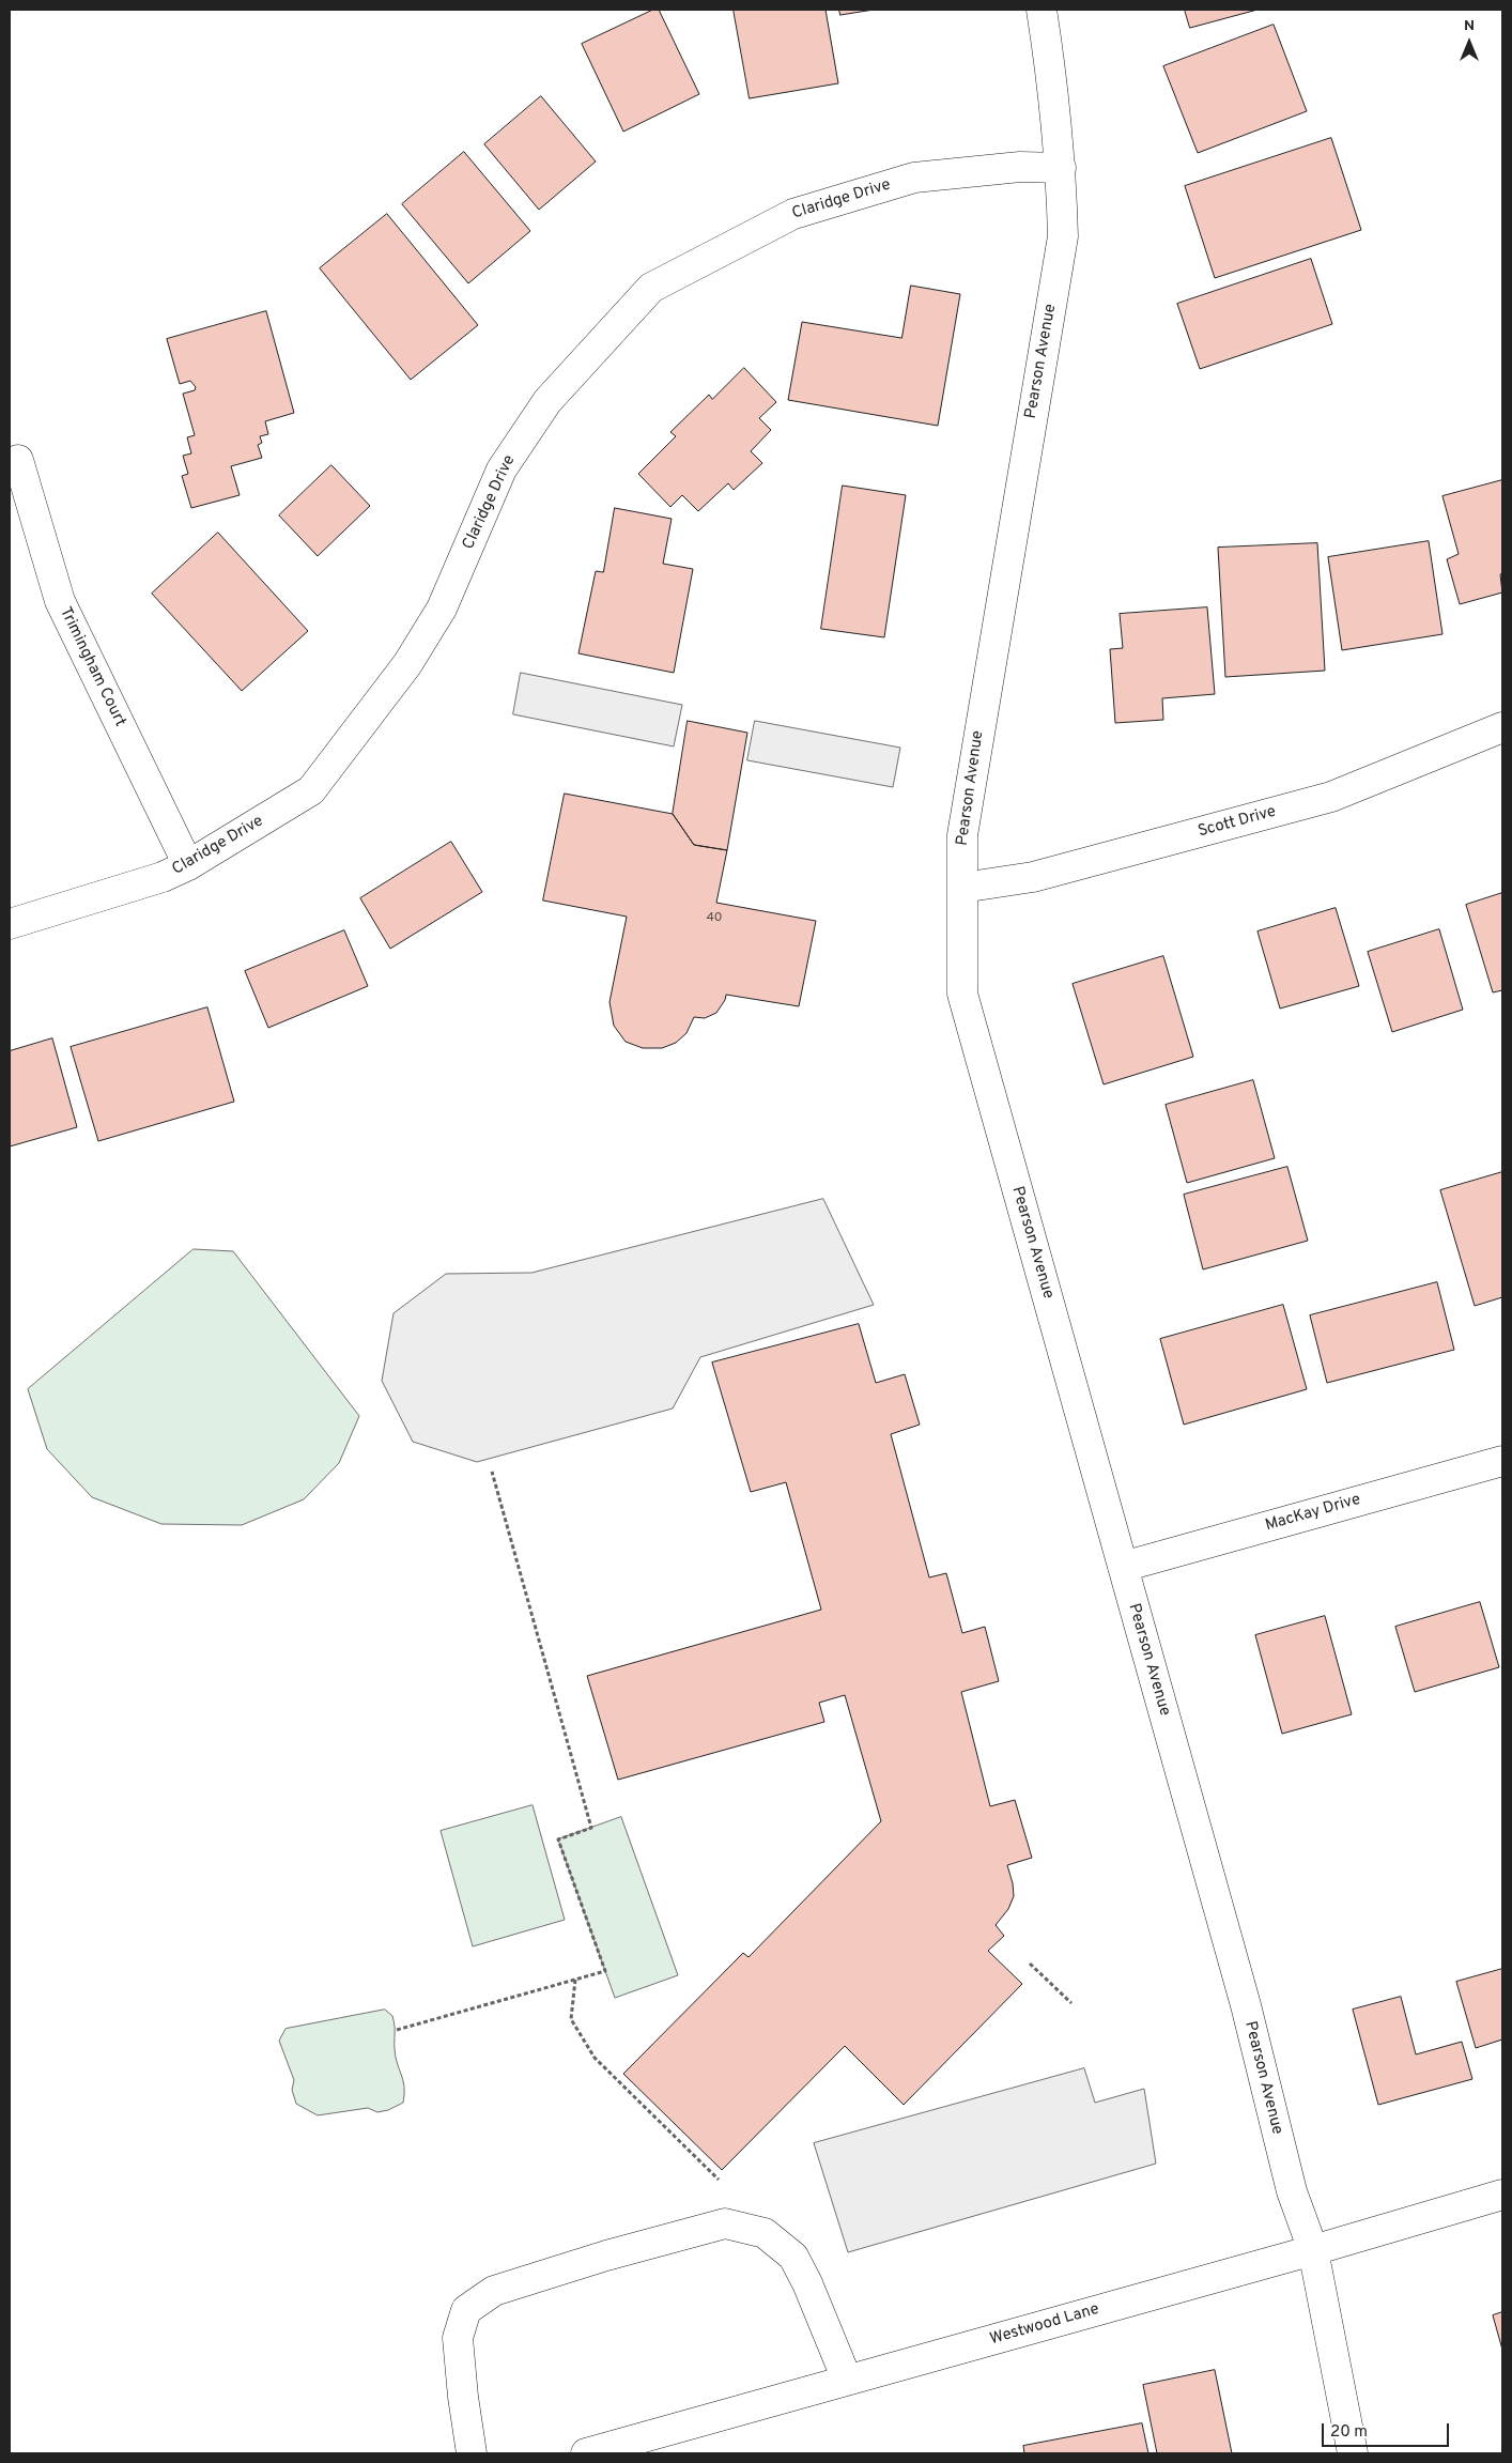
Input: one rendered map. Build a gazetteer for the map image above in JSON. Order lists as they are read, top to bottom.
{
  "streets": {
    "street": [
      "Claridge Drive",
      "Pearson Avenue",
      "Trimingham Court",
      "Scott Drive",
      "MacKay Drive",
      "Westwood Lane"
    ]
  },
  "crossings": [
    ["Claridge Drive", "Pearson Avenue"],
    ["Claridge Drive", "Trimingham Court"],
    ["Pearson Avenue", "Scott Drive"],
    ["Pearson Avenue", "MacKay Drive"],
    ["Pearson Avenue", "Westwood Lane"]
  ],
  "house_numbers": ["40"],
  "scale_bar": "20 m",
  "north": "top"
}
